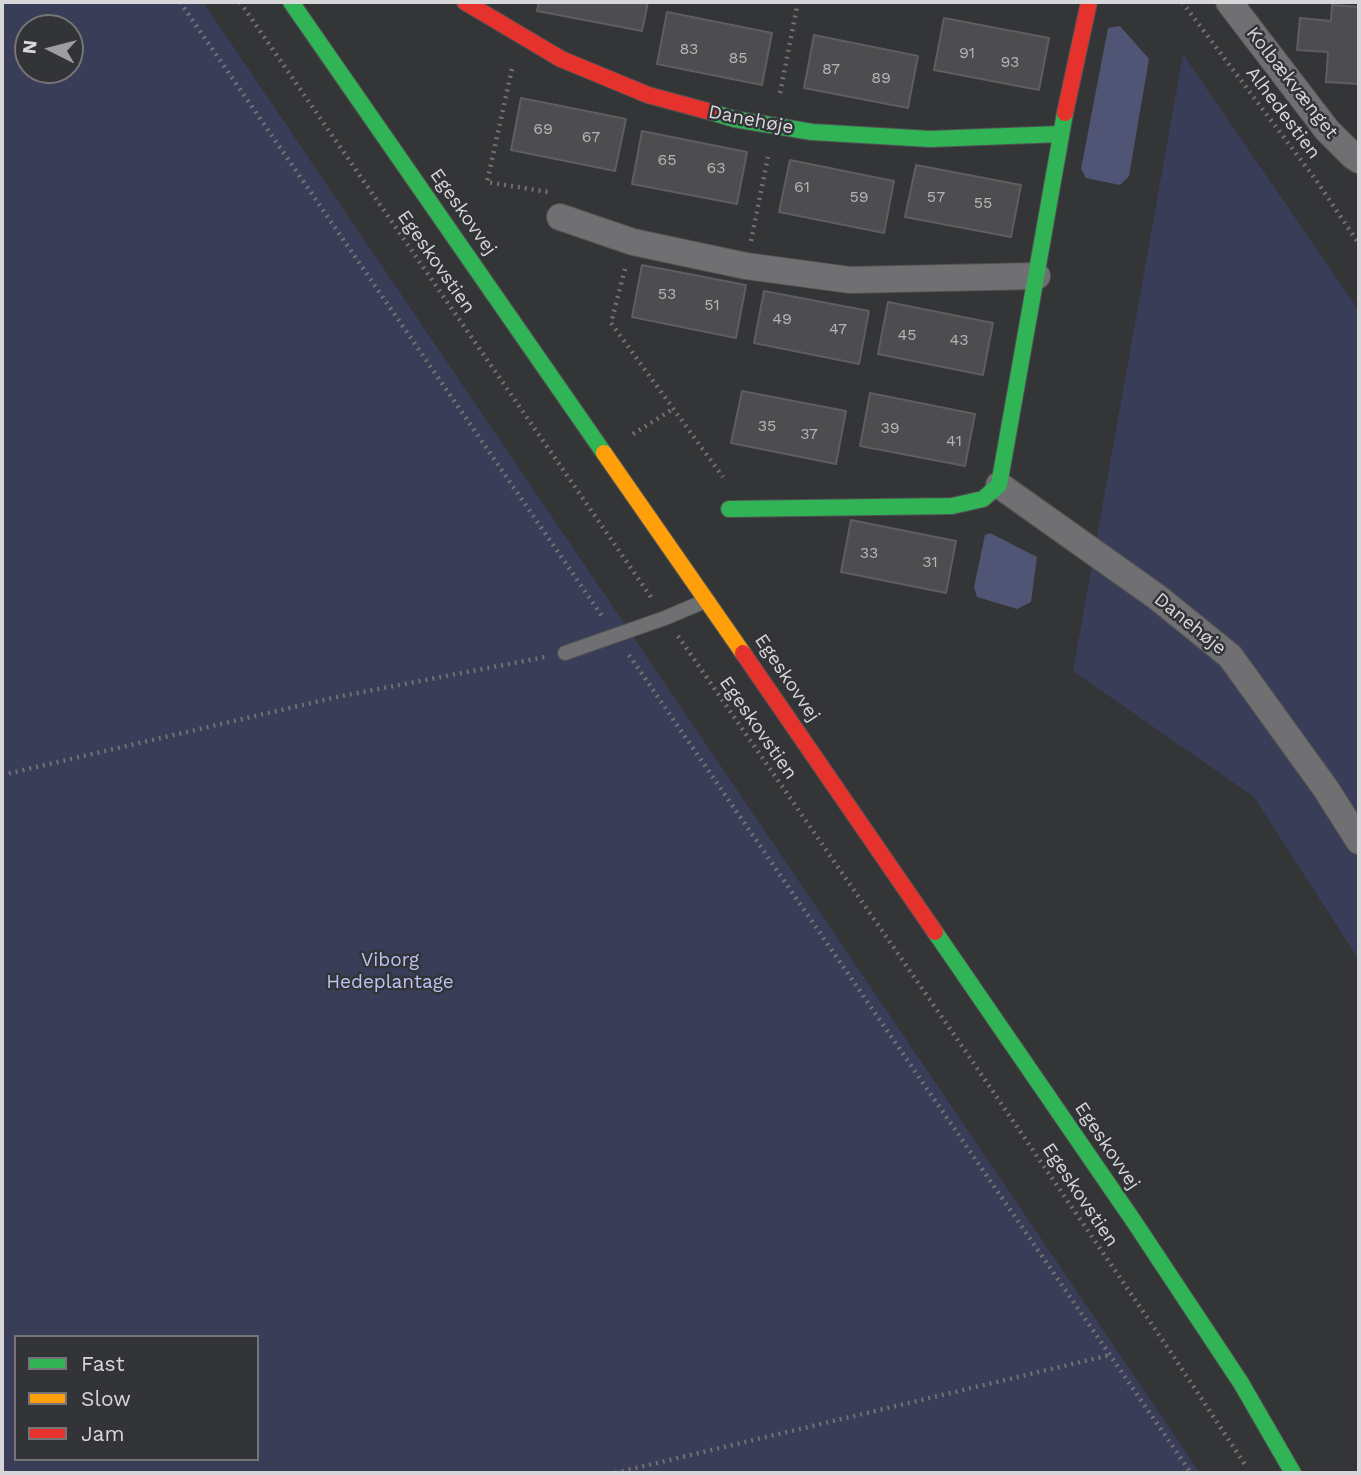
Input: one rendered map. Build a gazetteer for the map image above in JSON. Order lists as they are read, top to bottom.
{
  "streets": {
    "street": ["Kolbækvænget", "Danehøje", "Egeskovvej"],
    "path": ["Alhedestien", "Egeskovstien"]
  },
  "parks": ["Viborg Hedeplantage"],
  "house_numbers": [
    "83",
    "91",
    "85",
    "93",
    "87",
    "89",
    "69",
    "67",
    "65",
    "63",
    "61",
    "59",
    "57",
    "55",
    "53",
    "51",
    "49",
    "47",
    "45",
    "43",
    "35",
    "39",
    "37",
    "41",
    "33",
    "31"
  ],
  "legend": ["Fast", "Slow", "Jam"],
  "north": "left"
}
